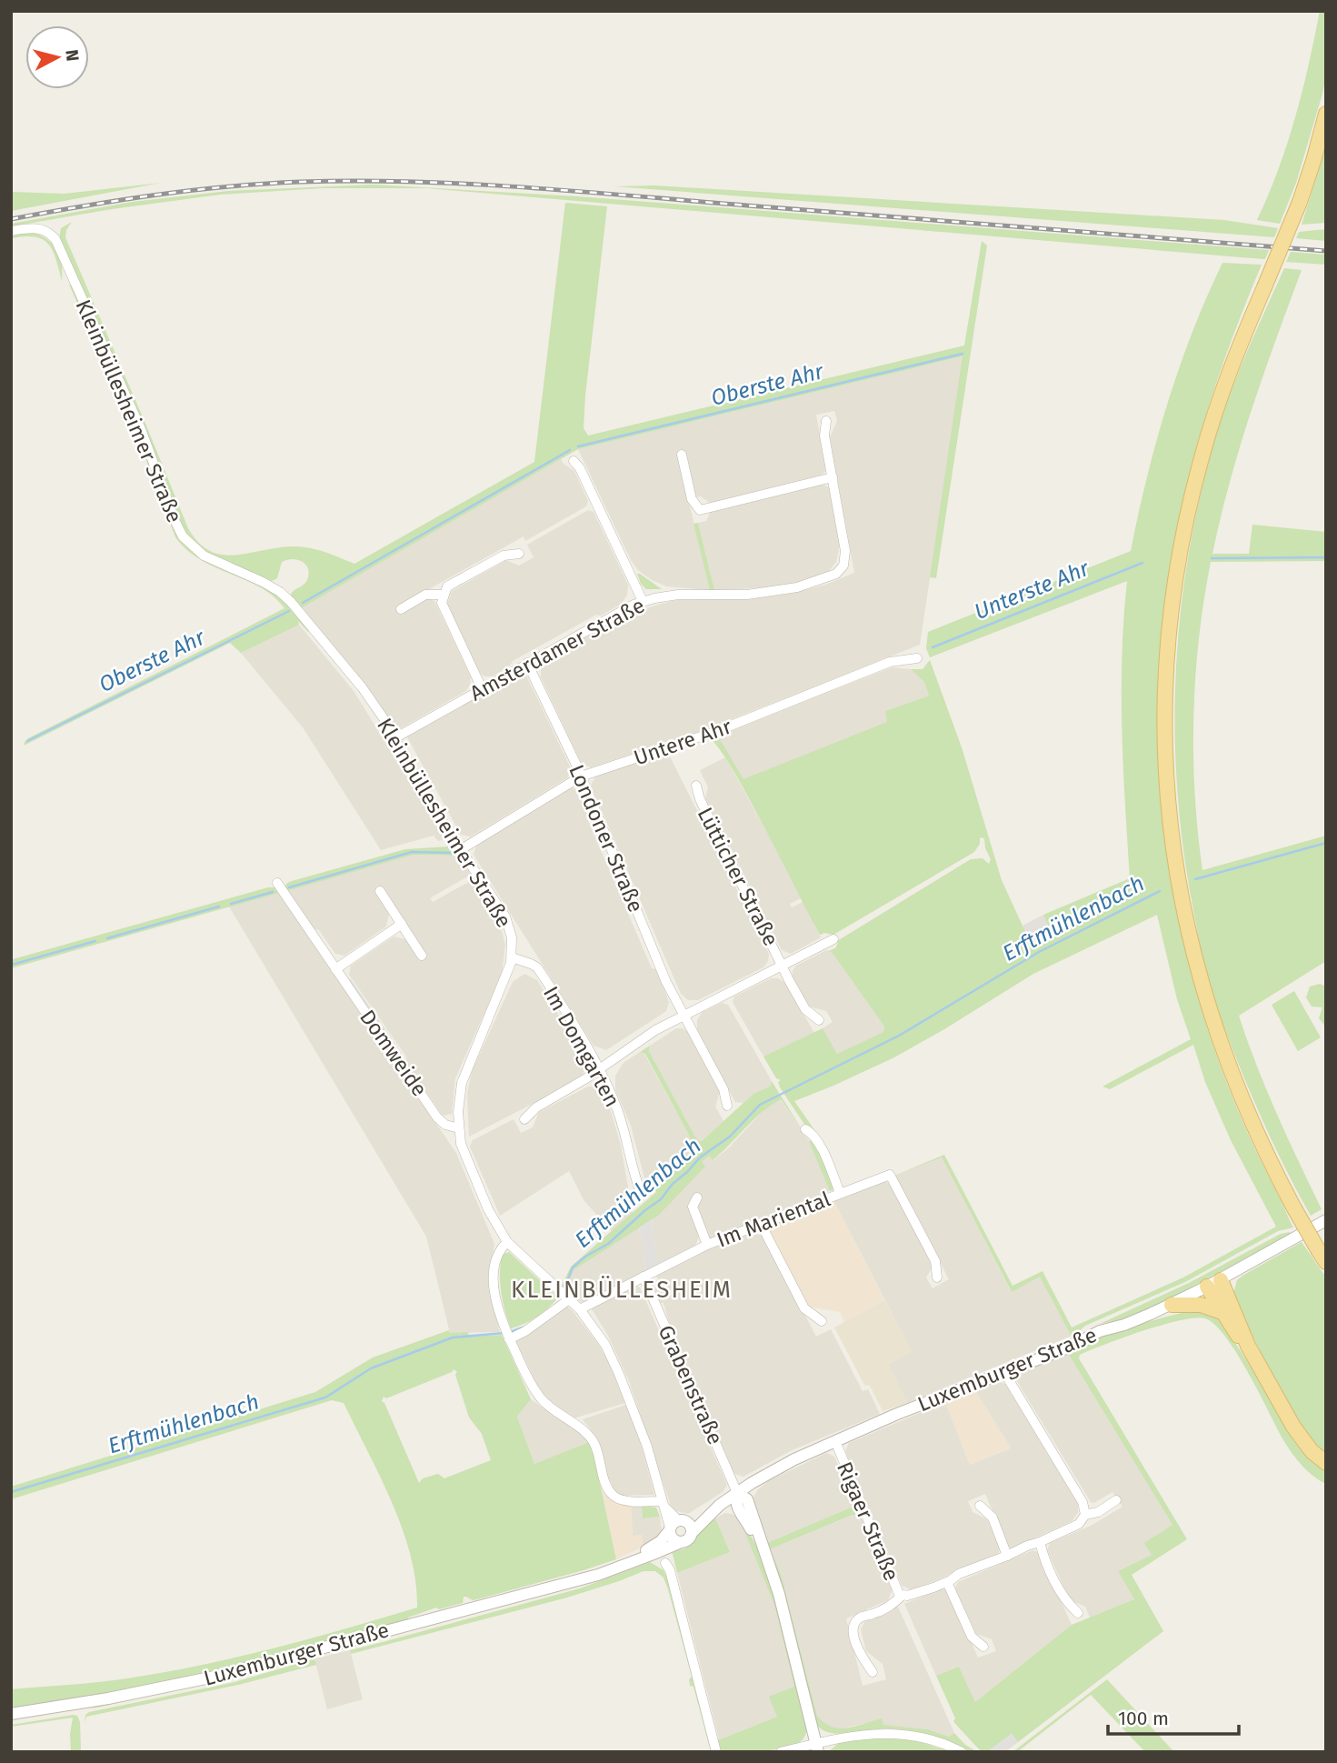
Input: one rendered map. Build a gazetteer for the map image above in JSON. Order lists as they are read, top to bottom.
{
  "streets": {
    "street": [
      "Kleinbüllesheimer Straße",
      "Amsterdamer Straße",
      "Untere Ahr",
      "Londoner Straße",
      "Lütticher Straße",
      "Im Domgarten",
      "Domweide",
      "Im Mariental",
      "Luxemburger Straße",
      "Grabenstraße",
      "Rigaer Straße"
    ]
  },
  "crossings": [
    ["Kleinbüllesheimer Straße", "Amsterdamer Straße"],
    ["Kleinbüllesheimer Straße", "Untere Ahr"],
    ["Kleinbüllesheimer Straße", "Im Domgarten"],
    ["Kleinbüllesheimer Straße", "Domweide"],
    ["Kleinbüllesheimer Straße", "Im Mariental"],
    ["Kleinbüllesheimer Straße", "Luxemburger Straße"],
    ["Amsterdamer Straße", "Londoner Straße"],
    ["Untere Ahr", "Londoner Straße"],
    ["Im Mariental", "Grabenstraße"],
    ["Luxemburger Straße", "Grabenstraße"],
    ["Luxemburger Straße", "Rigaer Straße"]
  ],
  "districts": ["KLEINBÜLLESHEIM"],
  "water": ["Oberste Ahr", "Unterste Ahr", "Erftmühlenbach"],
  "scale_bar": "100 m",
  "north": "right"
}
